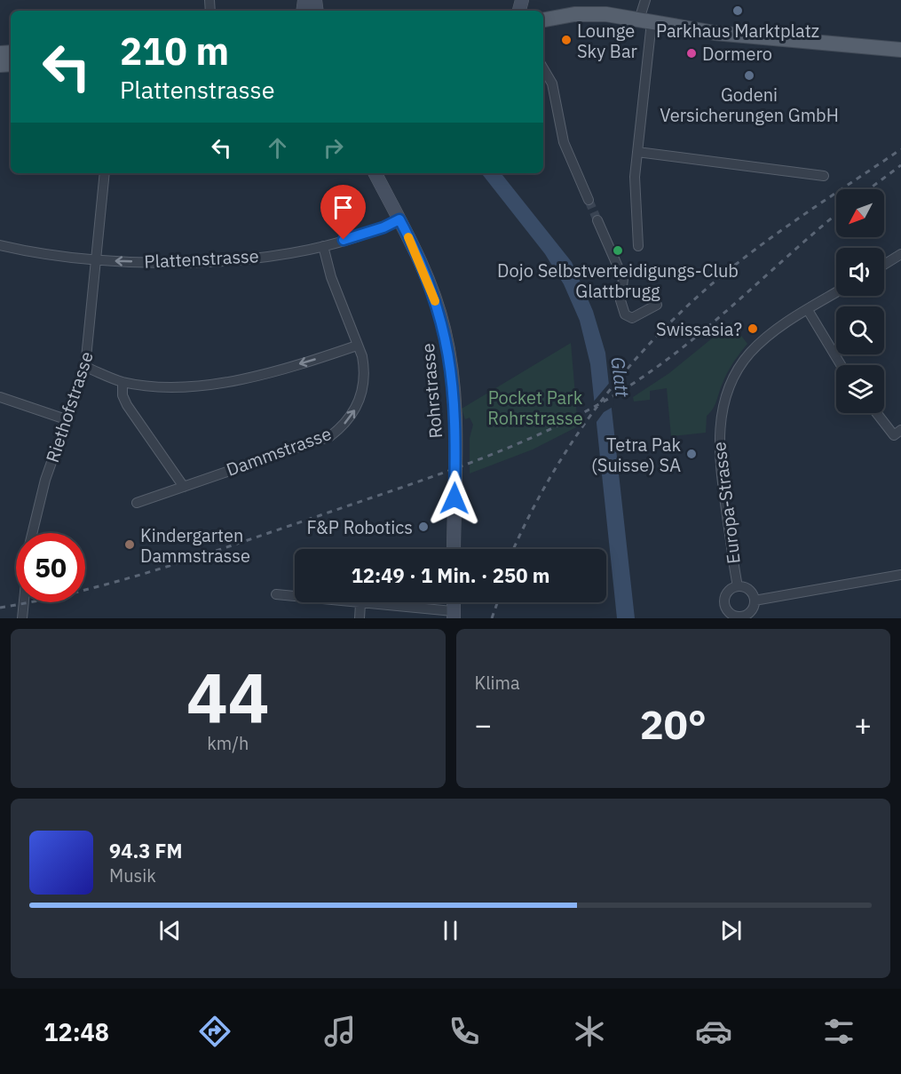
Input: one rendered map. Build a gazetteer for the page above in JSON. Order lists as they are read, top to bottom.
{
  "streets": {
    "main road": ["Rohrstrasse"],
    "street": [
      "Plattenstrasse",
      "Riethofstrasse",
      "Dammstrasse",
      "Europa-Strasse"
    ]
  },
  "crossings": [
    ["Plattenstrasse", "Rohrstrasse"],
    ["Plattenstrasse", "Riethofstrasse"],
    ["Plattenstrasse", "Dammstrasse"]
  ],
  "one_way": ["Plattenstrasse", "Dammstrasse"],
  "water": ["Glatt"],
  "parks": ["Pocket Park Rohrstrasse"],
  "places": [
    "Parkhaus Marktplatz",
    "Lounge Sky Bar",
    "Dormero",
    "Godeni Versicherungen GmbH",
    "Dojo Selbstverteidigungs-Club Glattbrugg",
    "Swissasia?",
    "Tetra Pak (Suisse) SA",
    "F&P Robotics",
    "Kindergarten Dammstrasse"
  ],
  "north": "bottom left",
  "page": {
    "turn": ["210 m", "Plattenstrasse"],
    "limit": "50",
    "trip": "12:49 · 1 Min. · 250 m",
    "tile": [
      ["44", "km/h"],
      "Klima"
    ],
    "heat": ["−", "20°", "+"],
    "song": ["94.3 FM", "Musik"],
    "tabs": "12:48"
  }
}
